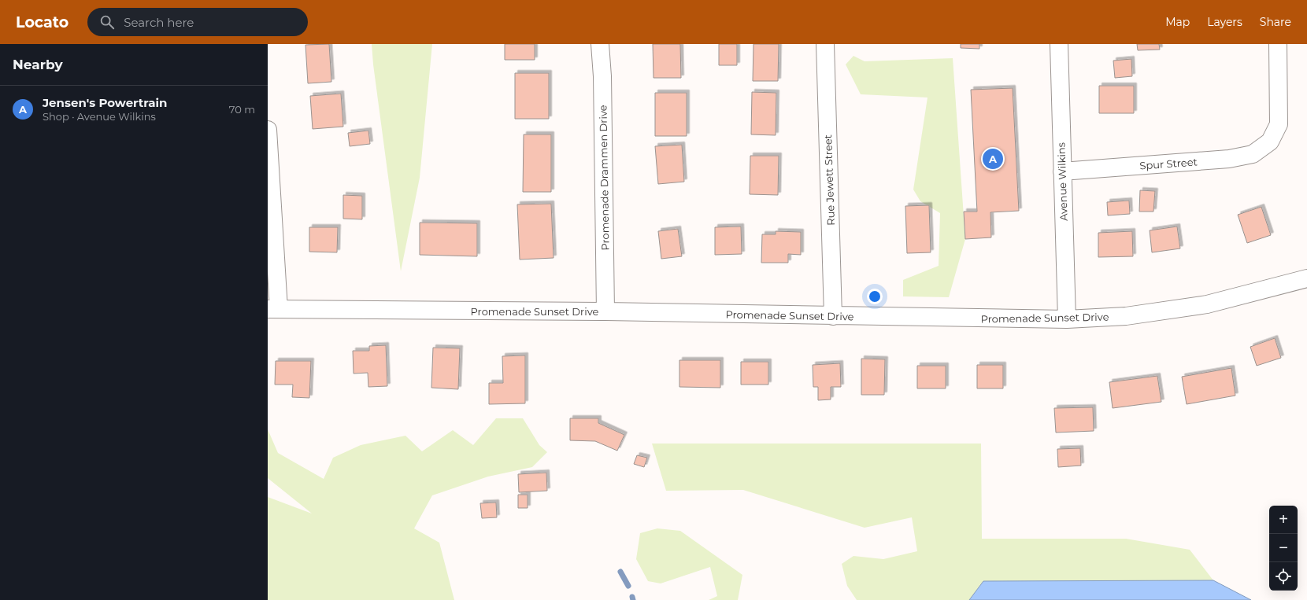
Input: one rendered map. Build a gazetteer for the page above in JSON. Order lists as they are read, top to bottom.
{
  "streets": {
    "street": [
      "Spur Street",
      "Promenade Drammen Drive",
      "Rue Jewett Street",
      "Avenue Wilkins",
      "Promenade Sunset Drive"
    ]
  },
  "crossings": [
    ["Spur Street", "Avenue Wilkins"],
    ["Promenade Drammen Drive", "Promenade Sunset Drive"],
    ["Rue Jewett Street", "Promenade Sunset Drive"],
    ["Avenue Wilkins", "Promenade Sunset Drive"]
  ],
  "page": {
    "header": "Locato",
    "search": "Search here",
    "nav": ["Map", "Layers", "Share"],
    "heading": "Nearby",
    "list": [
      {
        "mark": "A",
        "name": "Jensen's Powertrain",
        "note": "Shop · Avenue Wilkins",
        "value": "70 m"
      }
    ],
    "pins": "A",
    "map_buttons": ["+", "−"]
  }
}
